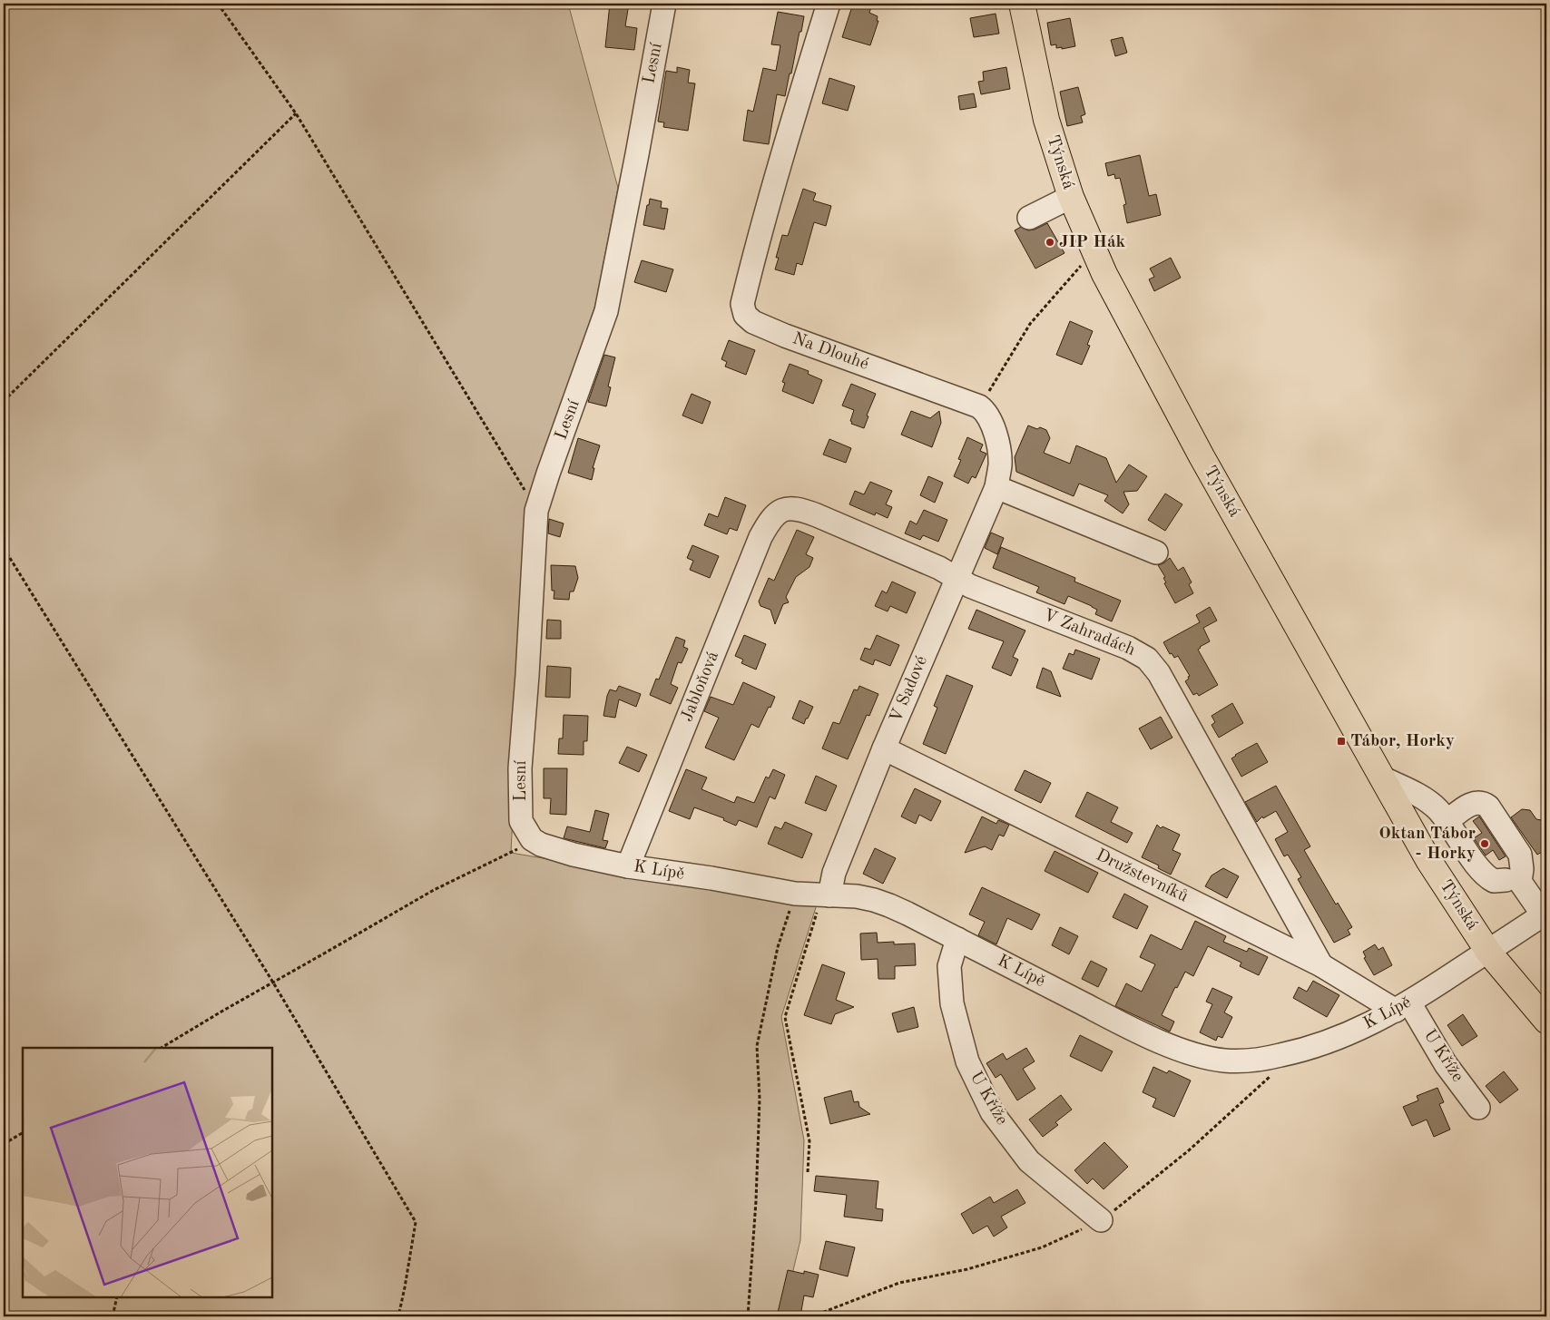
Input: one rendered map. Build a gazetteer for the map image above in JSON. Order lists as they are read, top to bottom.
{
  "streets": {
    "main road": ["Týnská"],
    "street": [
      "Lesní",
      "Na Dlouhé",
      "V Zahradách",
      "Jabloňová",
      "V Sadové",
      "K Lípě",
      "Družstevníků",
      "U Kříže"
    ]
  },
  "crossings": [
    ["Lesní", "K Lípě"],
    ["Týnská", "K Lípě"],
    ["V Zahradách", "Jabloňová"],
    ["V Zahradách", "V Sadové"],
    ["V Zahradách", "Družstevníků"],
    ["Jabloňová", "K Lípě"],
    ["V Sadové", "K Lípě"],
    ["V Sadové", "Družstevníků"],
    ["K Lípě", "Družstevníků"],
    ["K Lípě", "U Kříže"],
    ["Družstevníků", "U Kříže"]
  ],
  "places": {
    "other": ["JIP Hák", "Oktan Tábor - Horky"],
    "transit": ["Tábor, Horky"]
  }
}
